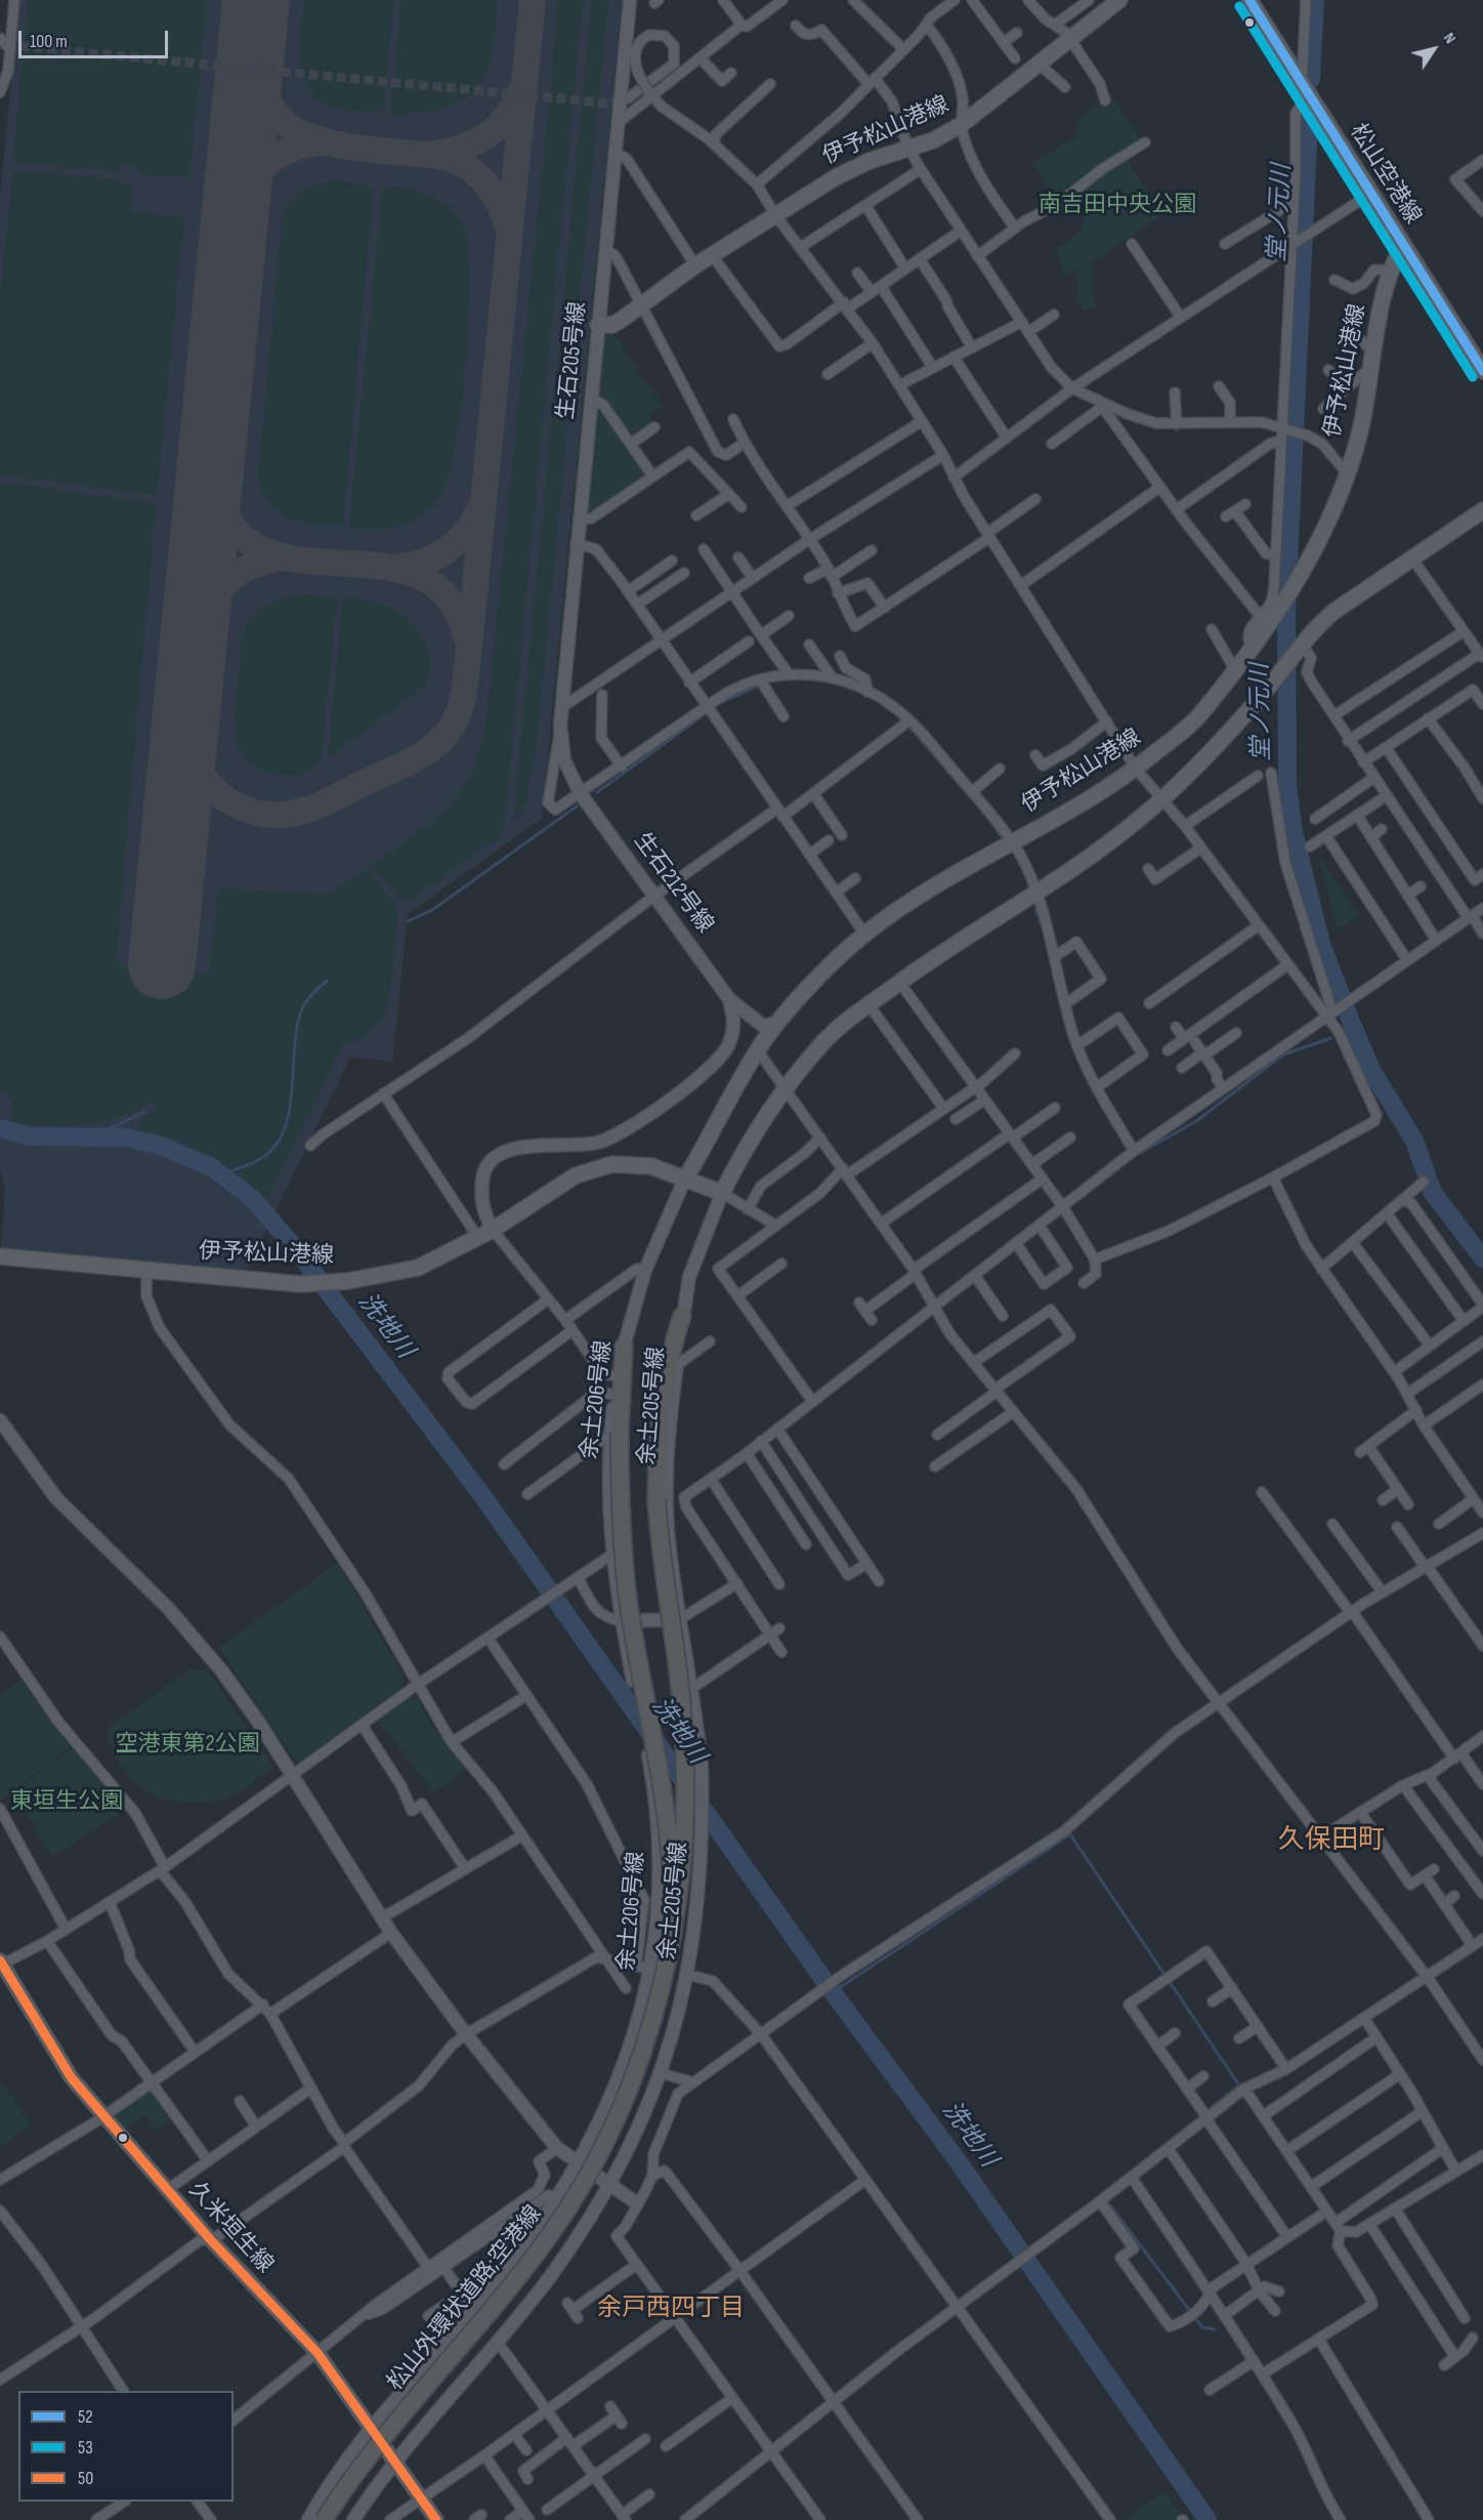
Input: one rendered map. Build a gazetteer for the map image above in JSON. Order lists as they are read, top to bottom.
{
  "streets": {
    "highway": ["松山外環状道路;空港線"],
    "main road": ["伊予松山港線", "松山空港線", "久米垣生線"],
    "street": [
      "生石205号線",
      "生石212号線",
      "余土206号線",
      "余土205号線"
    ]
  },
  "crossings": [
    ["伊予松山港線", "松山空港線"],
    ["伊予松山港線", "生石205号線"],
    ["伊予松山港線", "余土206号線"],
    ["伊予松山港線", "余土205号線"],
    ["生石205号線", "生石212号線"],
    ["余土206号線", "久米垣生線"],
    ["余土205号線", "久米垣生線"]
  ],
  "districts": ["久保田町", "余戸西四丁目"],
  "water": ["堂ノ元川", "洗地川"],
  "parks": ["南吉田中央公園", "空港東第2公園", "東垣生公園"],
  "lines": ["transit line 52", "transit line 53", "transit line 50"],
  "legend": ["52", "53", "50"],
  "scale_bar": "100 m",
  "north": "top right"
}
